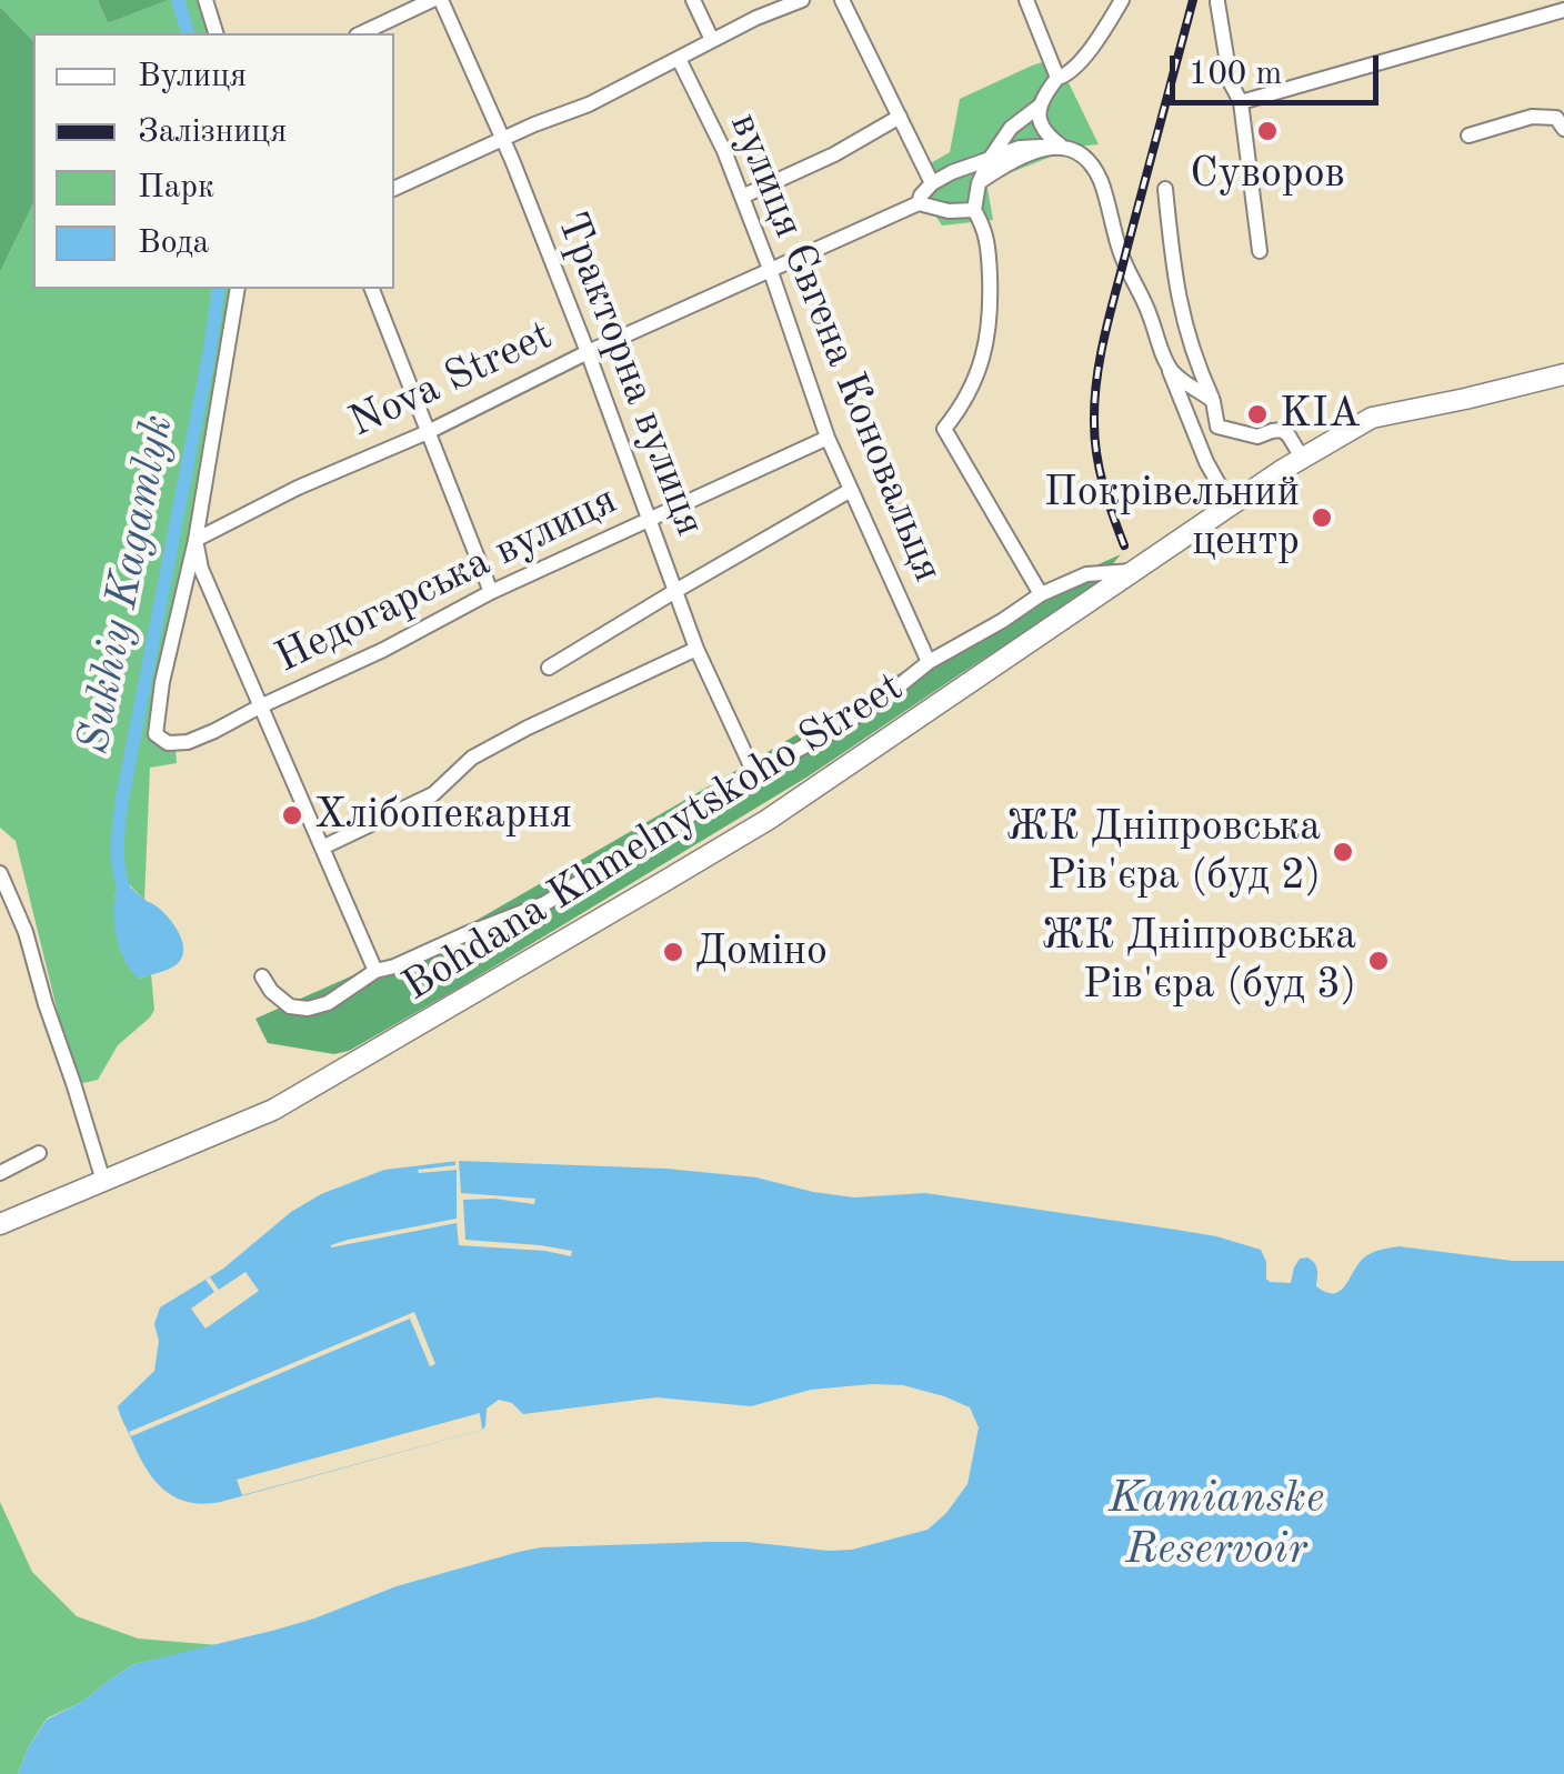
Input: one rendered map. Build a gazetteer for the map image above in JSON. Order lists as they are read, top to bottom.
{
  "streets": {
    "main road": ["Bohdana Khmelnytskoho Street"],
    "street": [
      "вулиця Євгена Коновальця",
      "Тракторна вулиця",
      "Nova Street",
      "Недогарська вулиця"
    ]
  },
  "crossings": [
    ["вулиця Євгена Коновальця", "Nova Street"],
    ["вулиця Євгена Коновальця", "Недогарська вулиця"],
    ["Тракторна вулиця", "Nova Street"],
    ["Тракторна вулиця", "Недогарська вулиця"],
    ["Nova Street", "Недогарська вулиця"]
  ],
  "water": ["Sukhiy Kagamlyk", "Kamianske Reservoir"],
  "places": [
    "Суворов",
    "KIA",
    "Покрівельний центр",
    "Хлібопекарня",
    "ЖК Дніпровська Рів'єра (буд 2)",
    "Доміно",
    "ЖК Дніпровська Рів'єра (буд 3)"
  ],
  "legend": [
    "Вулиця",
    "Залізниця",
    "Парк",
    "Вода"
  ],
  "scale_bar": "100 m"
}
